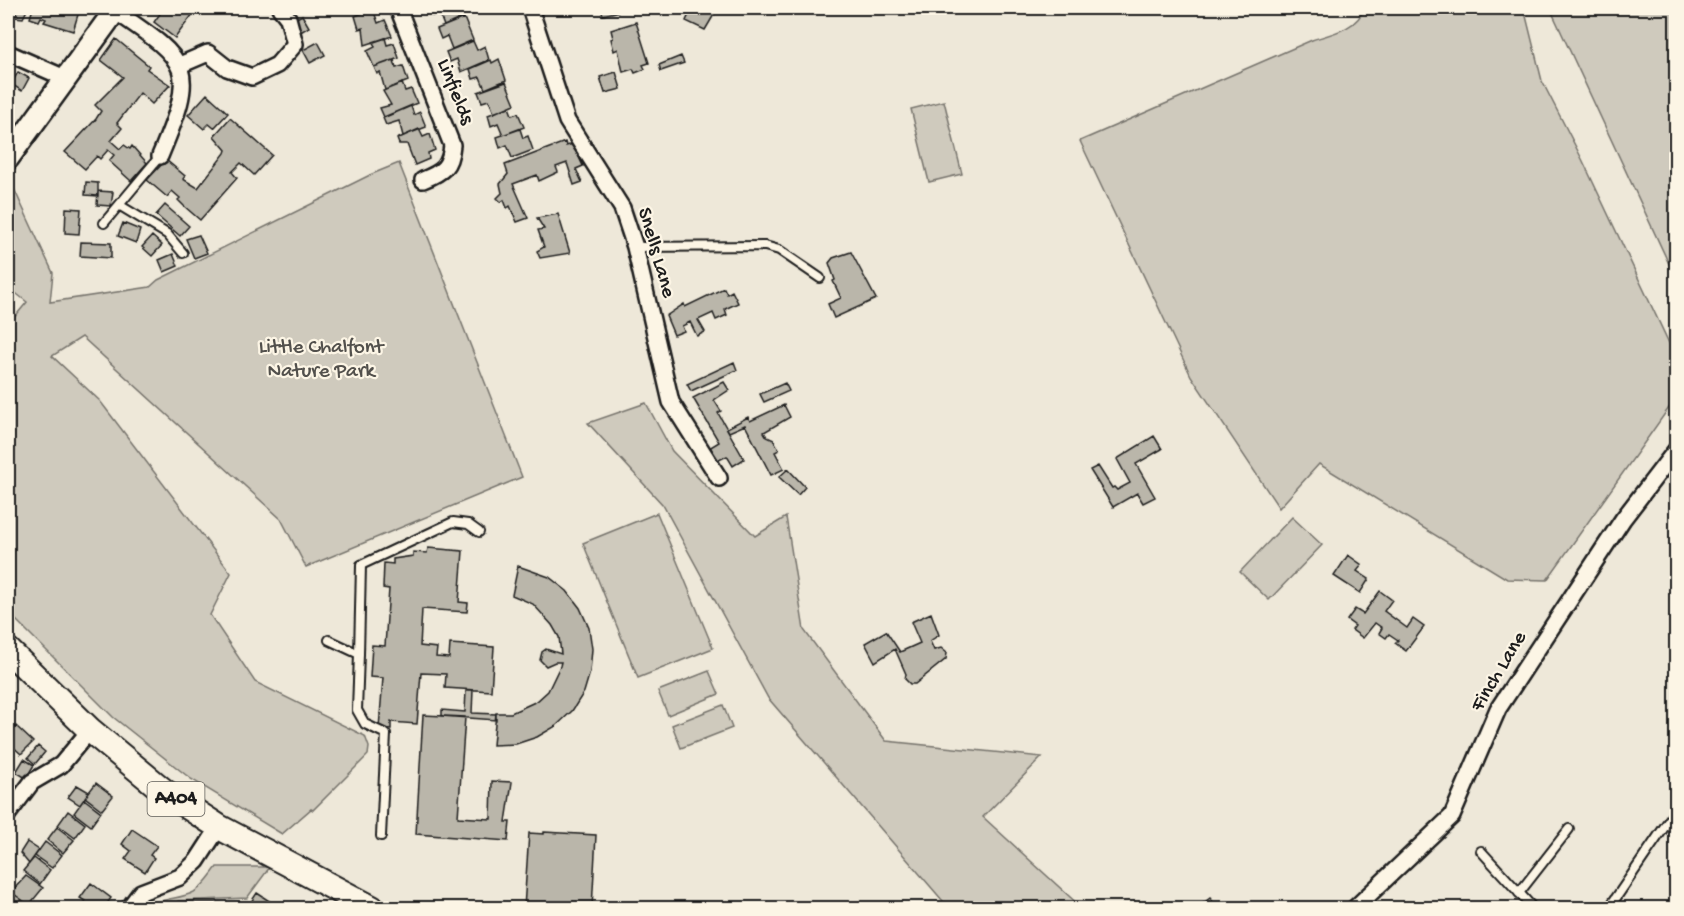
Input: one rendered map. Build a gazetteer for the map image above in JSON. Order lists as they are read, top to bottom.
{
  "streets": {
    "main road": ["A404"],
    "street": ["Linfields", "Snells Lane", "Finch Lane"]
  },
  "parks": ["Little Chalfont Nature Park"]
}
